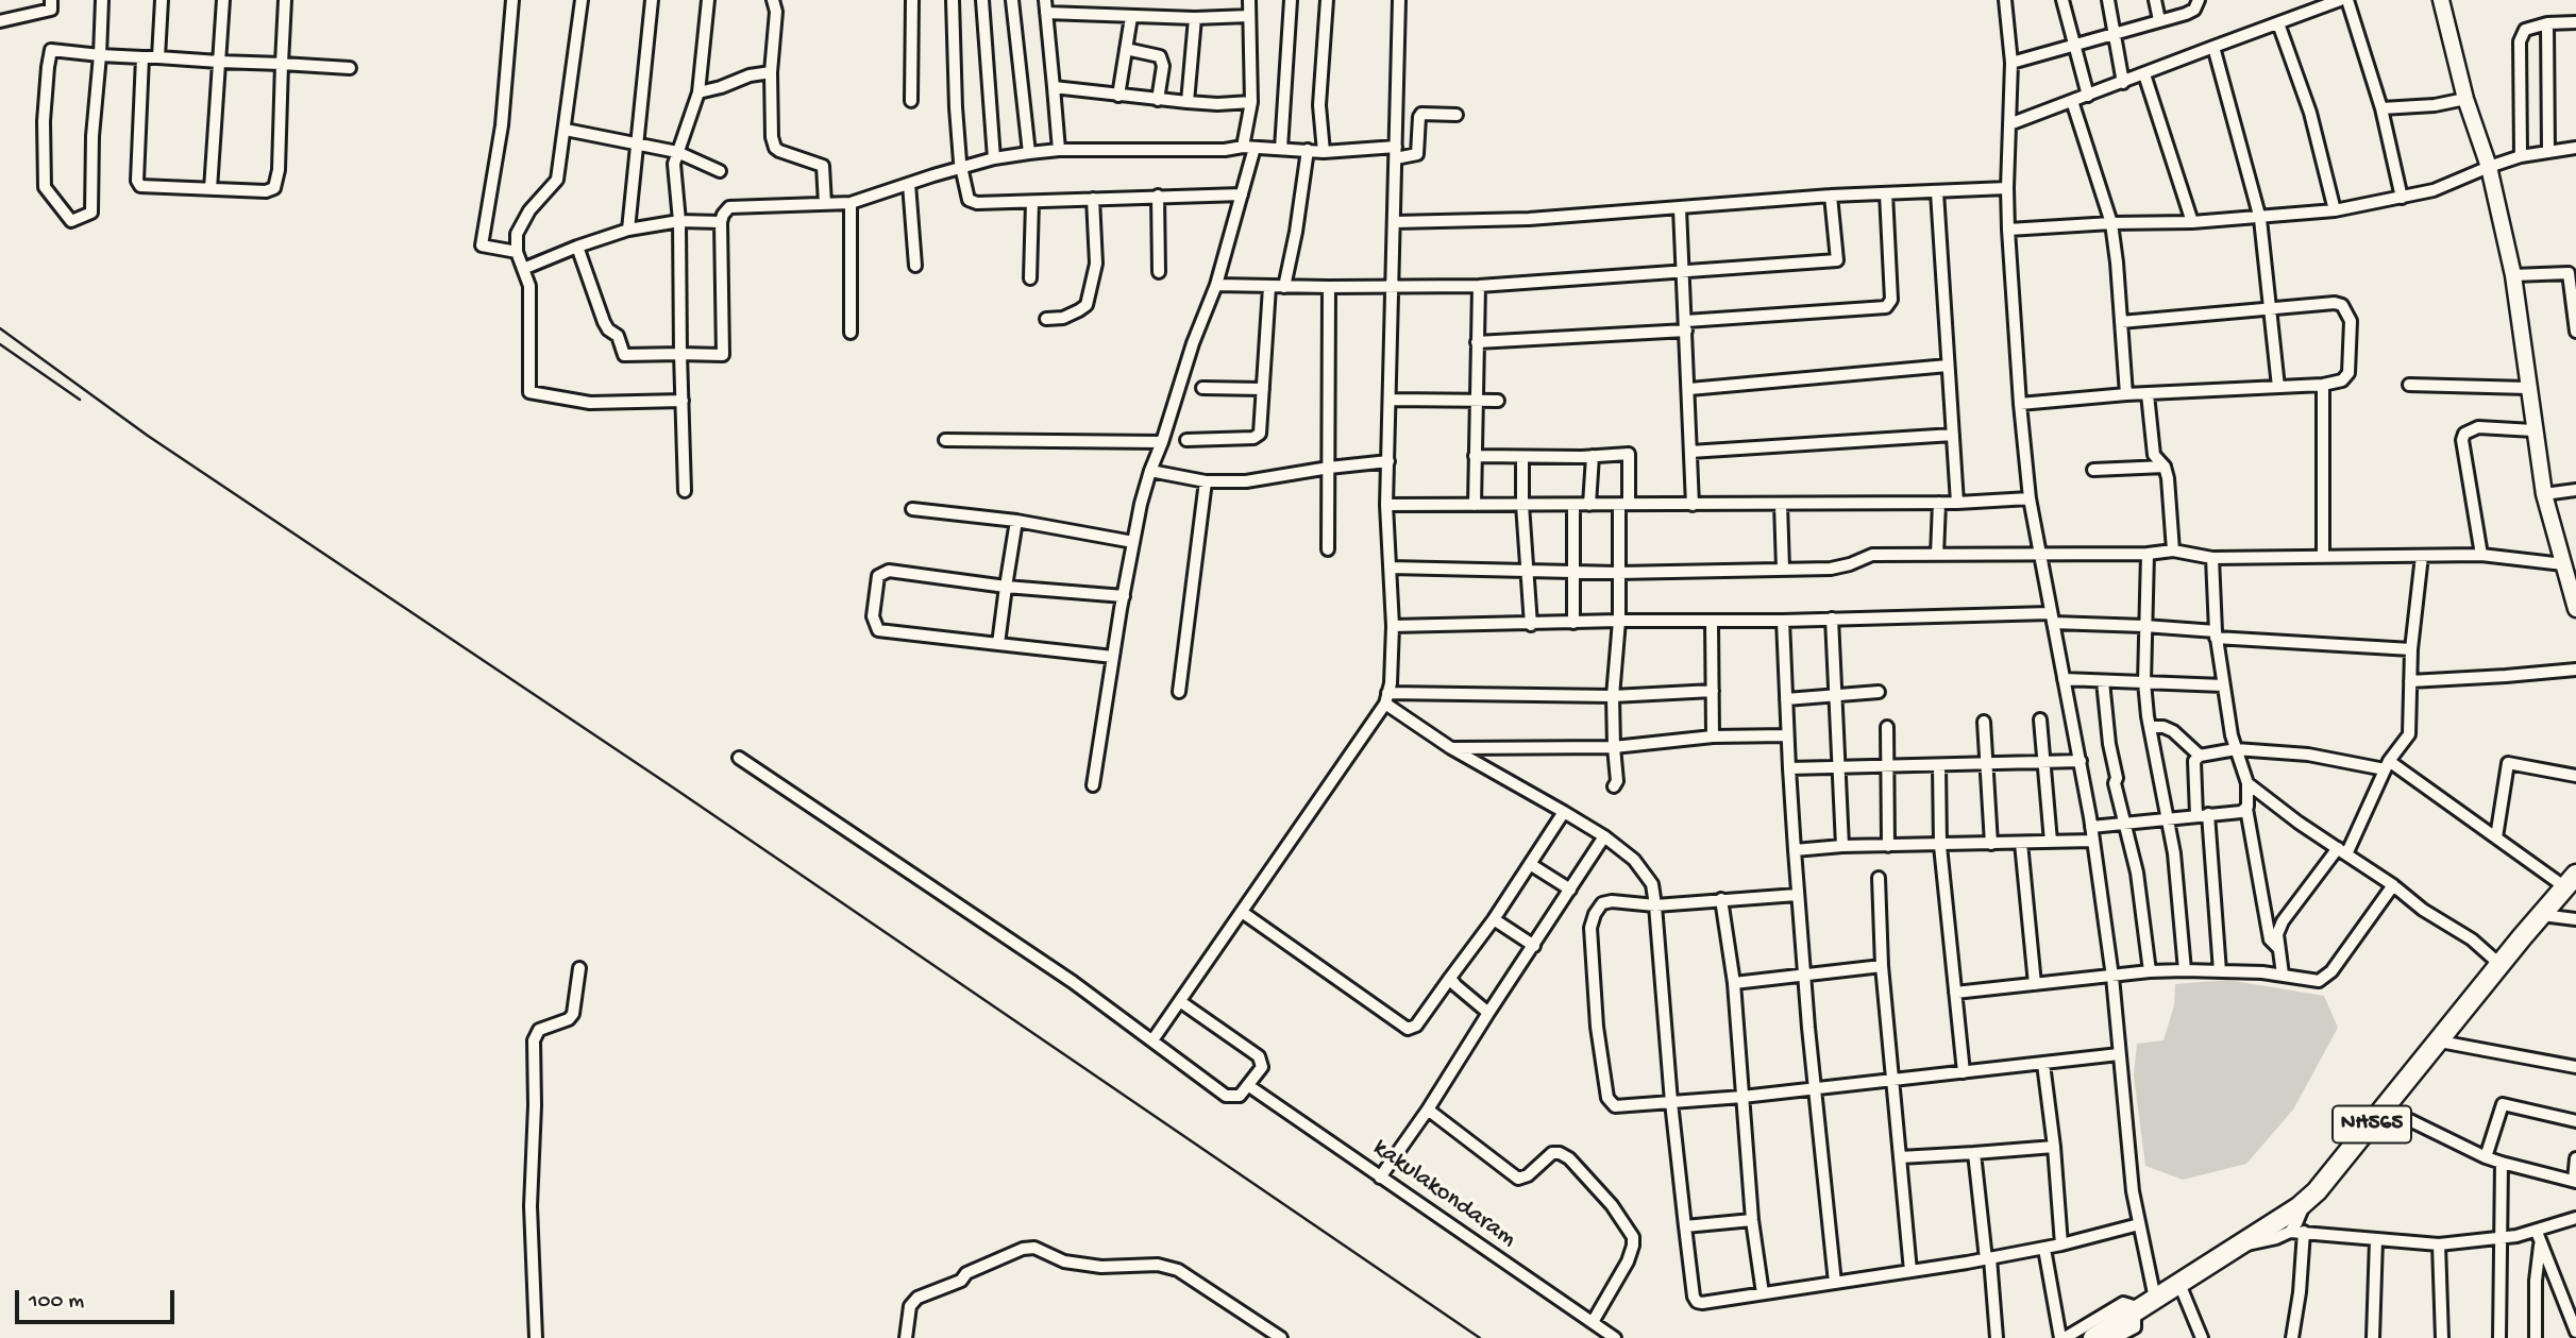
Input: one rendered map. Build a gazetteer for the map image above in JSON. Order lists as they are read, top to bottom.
{
  "streets": {
    "highway": ["NH565"],
    "street": ["kakulakondaram"]
  },
  "scale_bar": "100 m"
}
